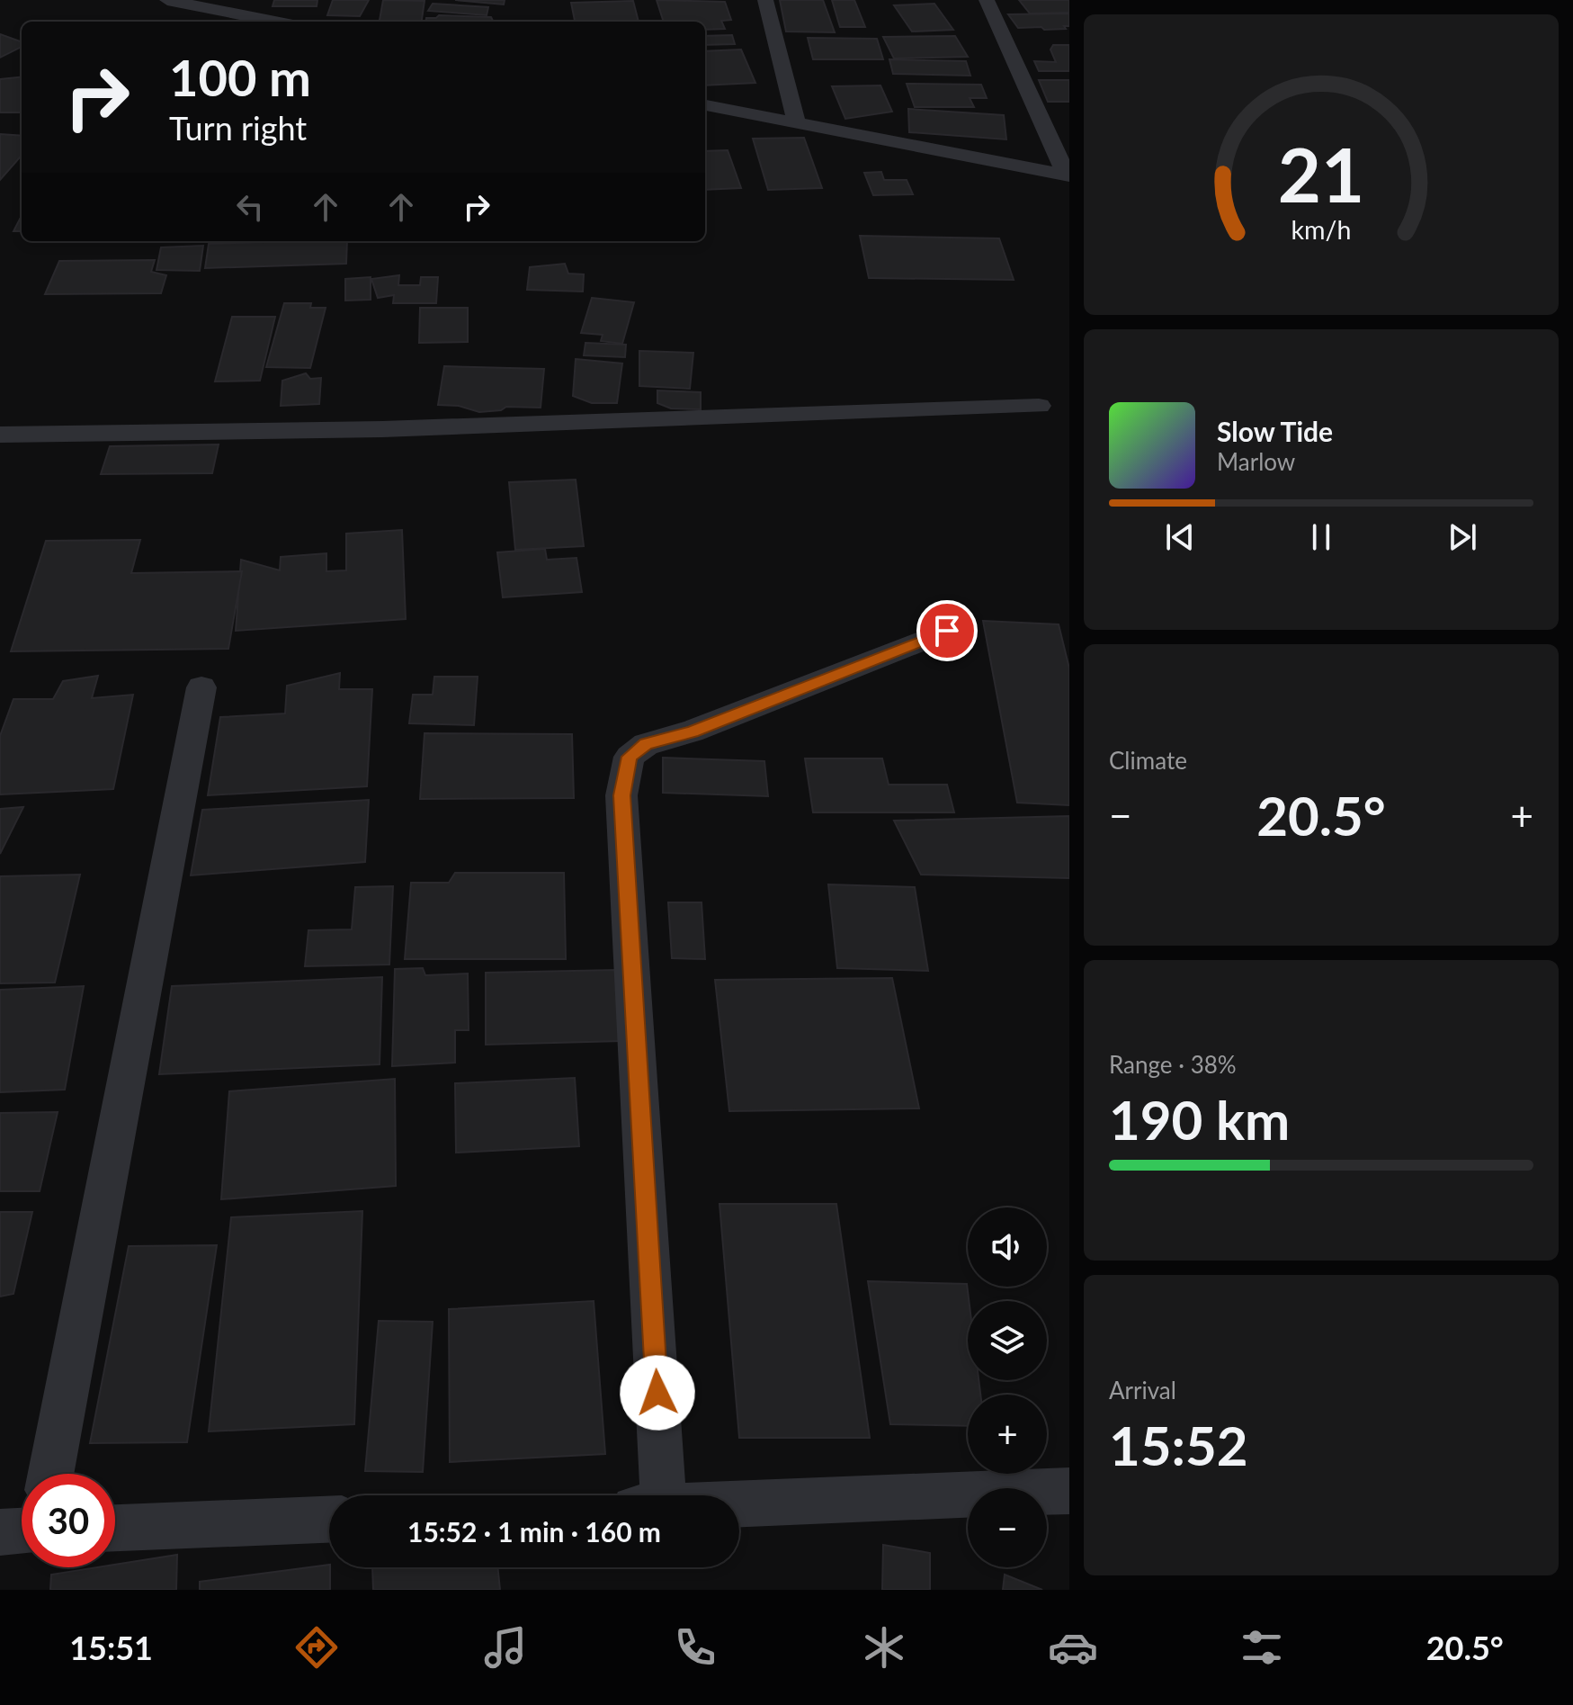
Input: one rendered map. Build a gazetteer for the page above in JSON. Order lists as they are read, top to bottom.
{
  "page": {
    "turn": ["100 m", "Turn right"],
    "song": ["Slow Tide", "Marlow"],
    "tile": [
      "Climate",
      ["Range · 38%", "190 km"],
      ["Arrival", "15:52"]
    ],
    "heat": ["−", "20.5°", "+"],
    "map_buttons": ["+", "−"],
    "limit": "30",
    "trip": "15:52 · 1 min · 160 m",
    "tabs": ["15:51", "20.5°"],
    "gauge": ["21", "km/h"]
  }
}
